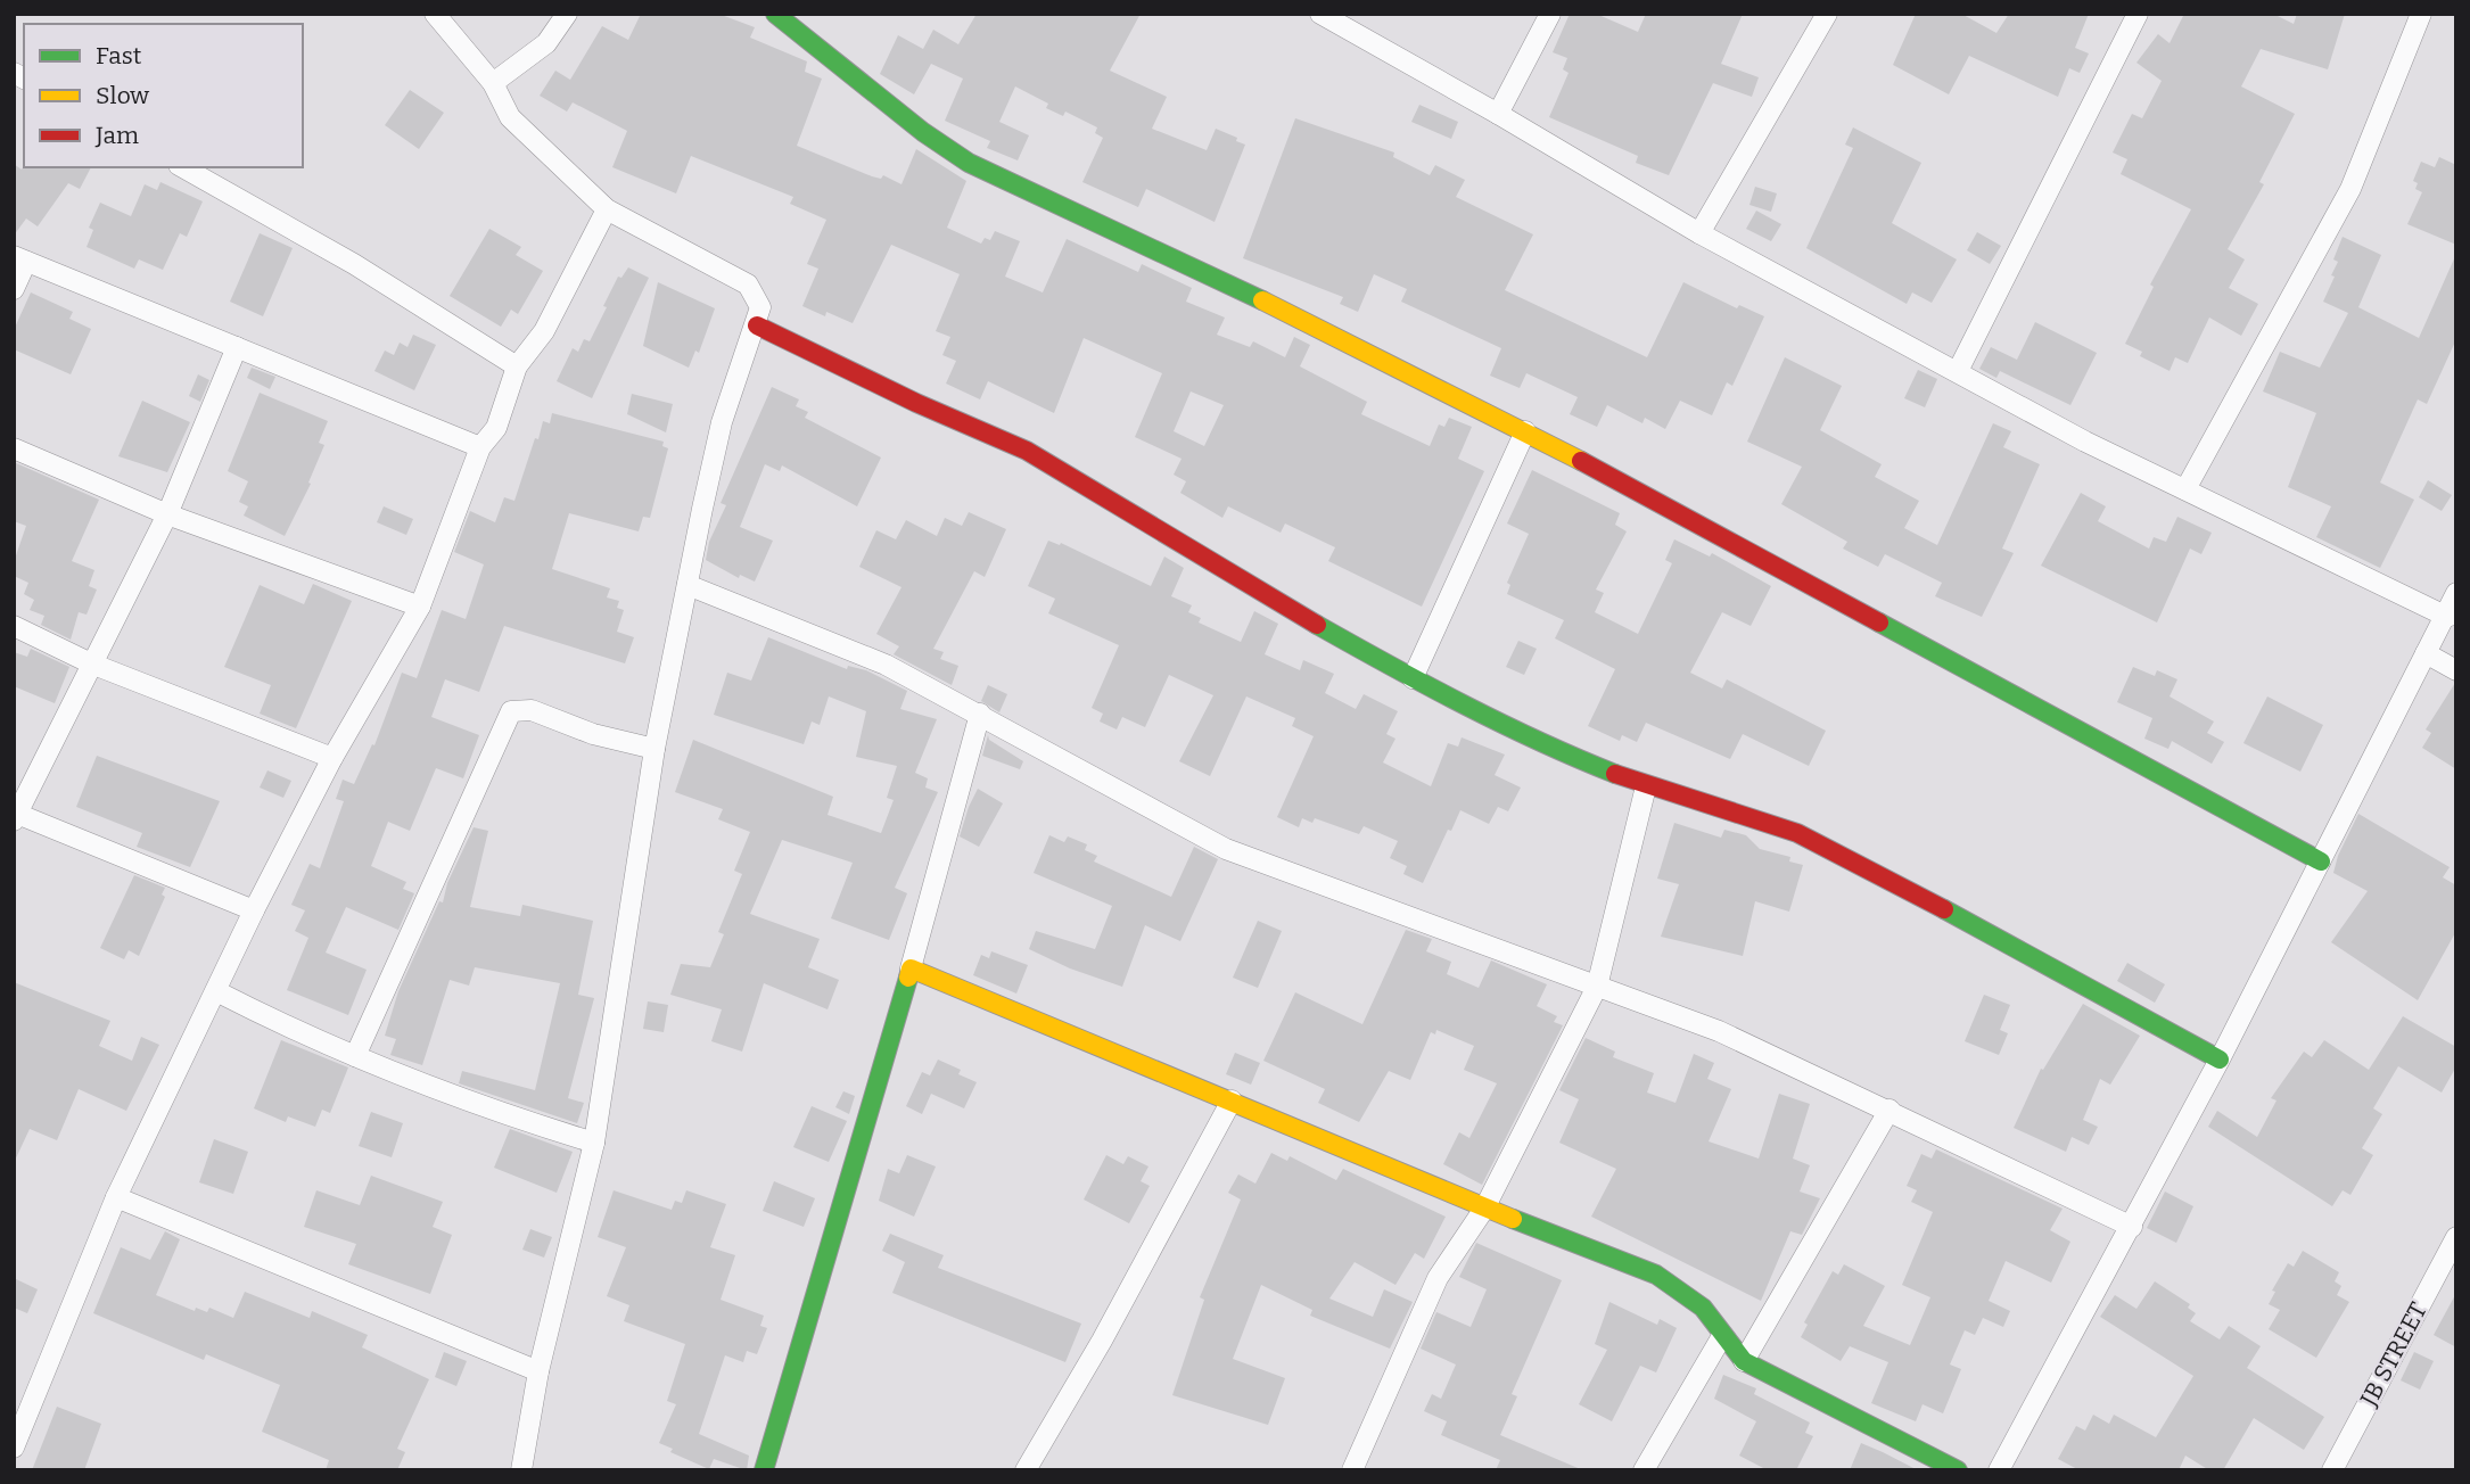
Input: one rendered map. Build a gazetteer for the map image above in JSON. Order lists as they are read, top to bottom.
{
  "streets": {
    "street": ["JB STREET"]
  },
  "legend": ["Fast", "Slow", "Jam"]
}
